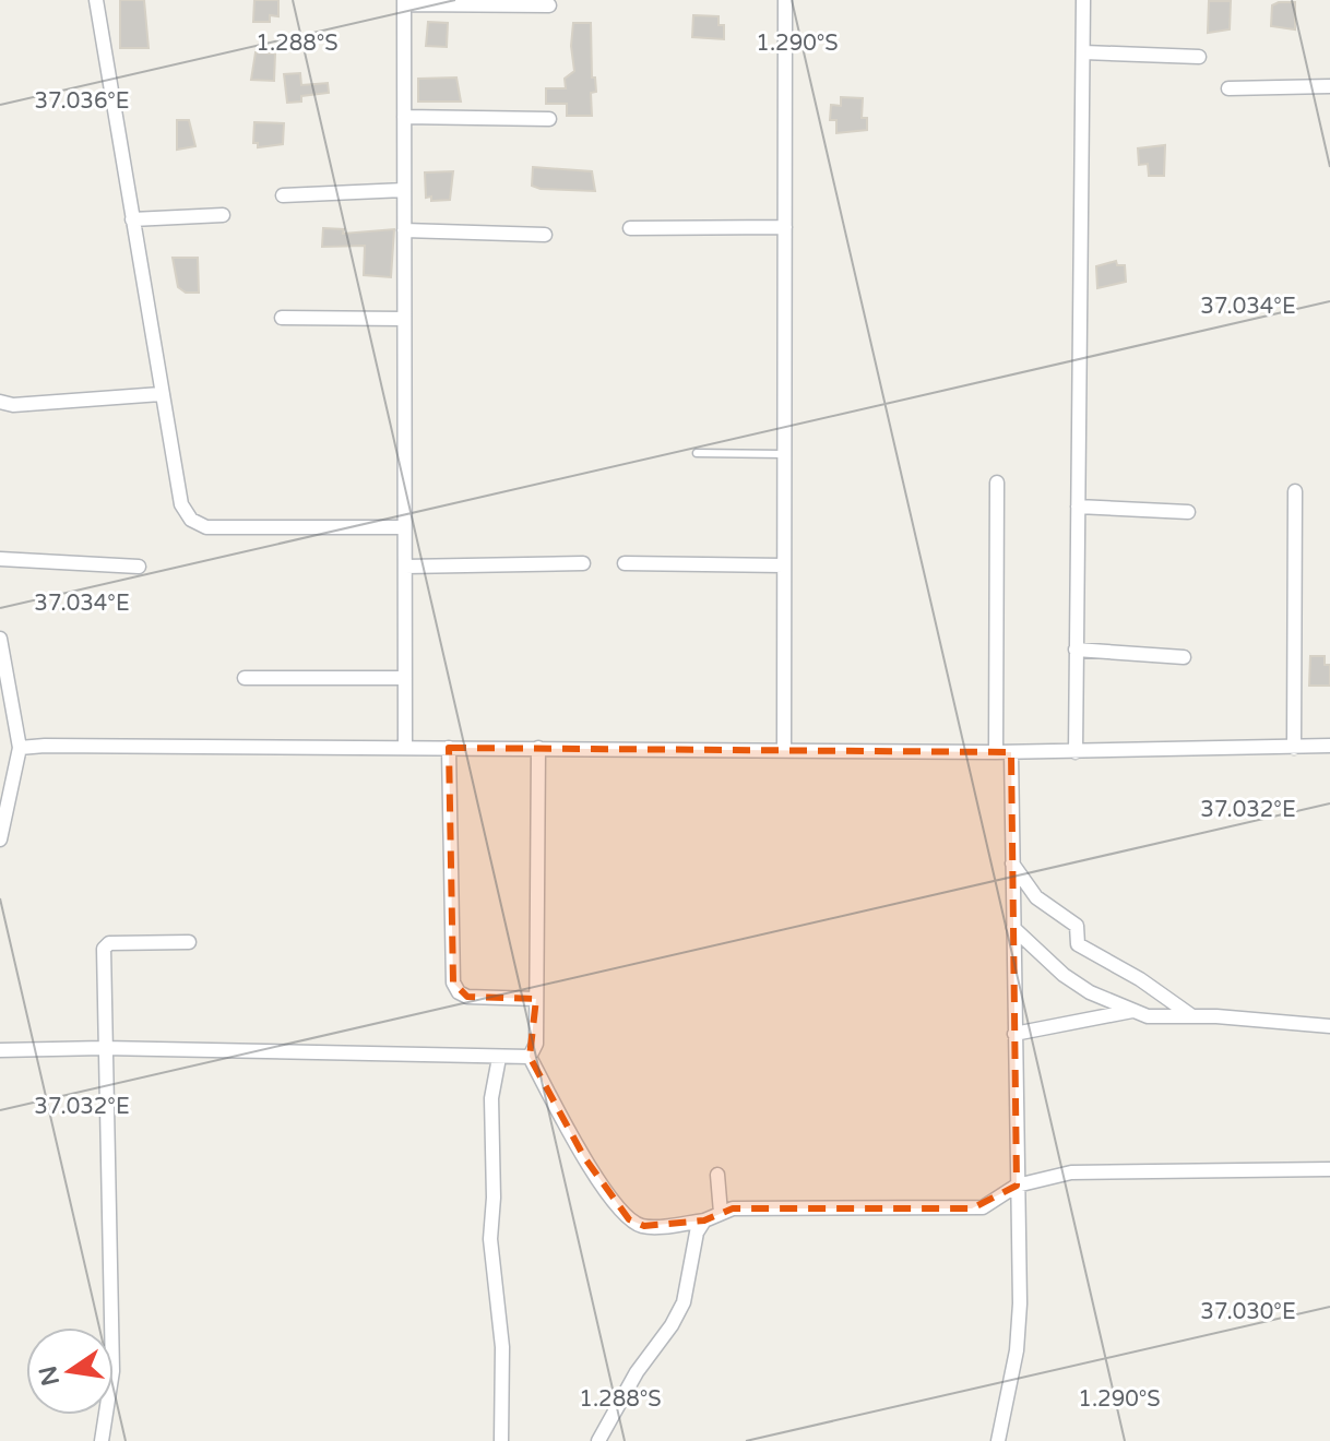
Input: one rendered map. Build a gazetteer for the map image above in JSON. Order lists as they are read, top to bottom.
{
  "north": "left",
  "coordinates": [
    "1.288°S",
    "1.290°S",
    "37.036°E",
    "37.034°E",
    "37.032°E",
    "37.030°E"
  ]
}
